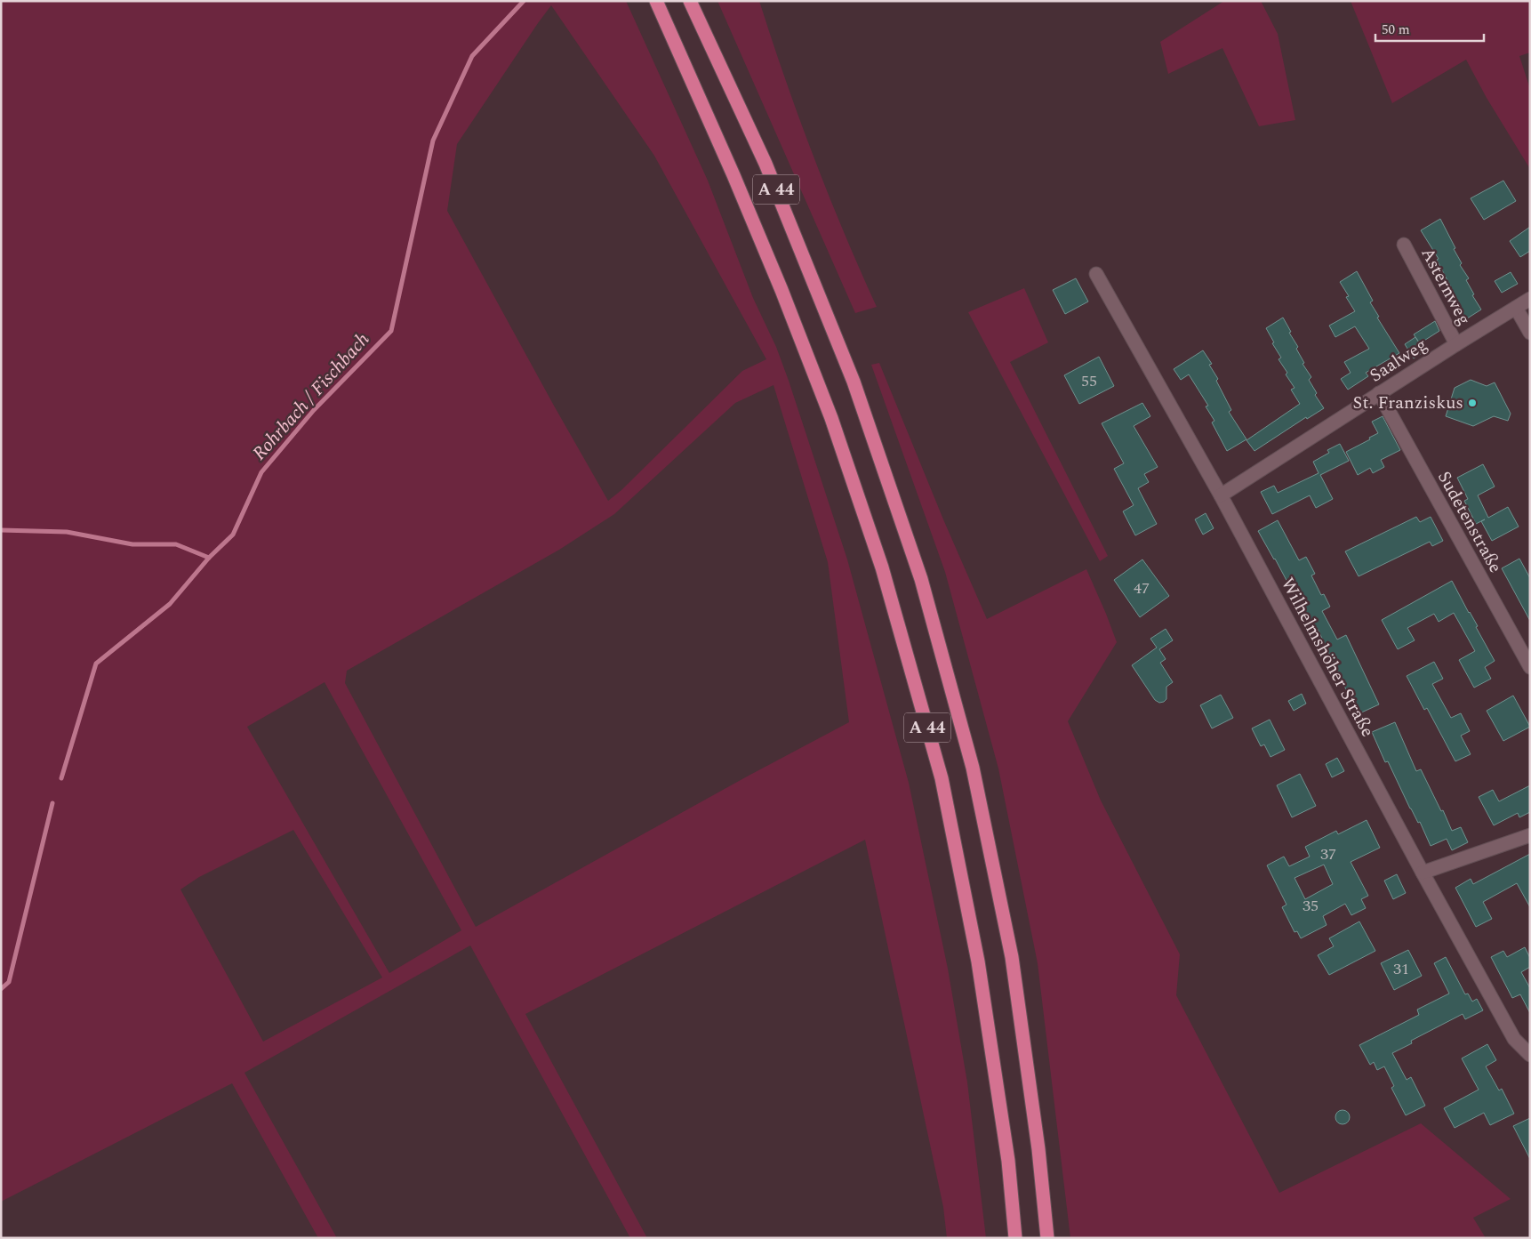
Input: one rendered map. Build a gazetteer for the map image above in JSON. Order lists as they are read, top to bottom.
{
  "streets": {
    "highway": ["A 44"],
    "street": [
      "Asternweg",
      "Saalweg",
      "Sudetenstraße",
      "Wilhelmshöher Straße"
    ]
  },
  "crossings": [
    ["Asternweg", "Saalweg"],
    ["Saalweg", "Sudetenstraße"],
    ["Saalweg", "Wilhelmshöher Straße"]
  ],
  "water": ["Rohrbach / Fischbach"],
  "places": ["St. Franziskus"],
  "house_numbers": [
    "55",
    "47",
    "37",
    "35",
    "31"
  ],
  "scale_bar": "50 m"
}
